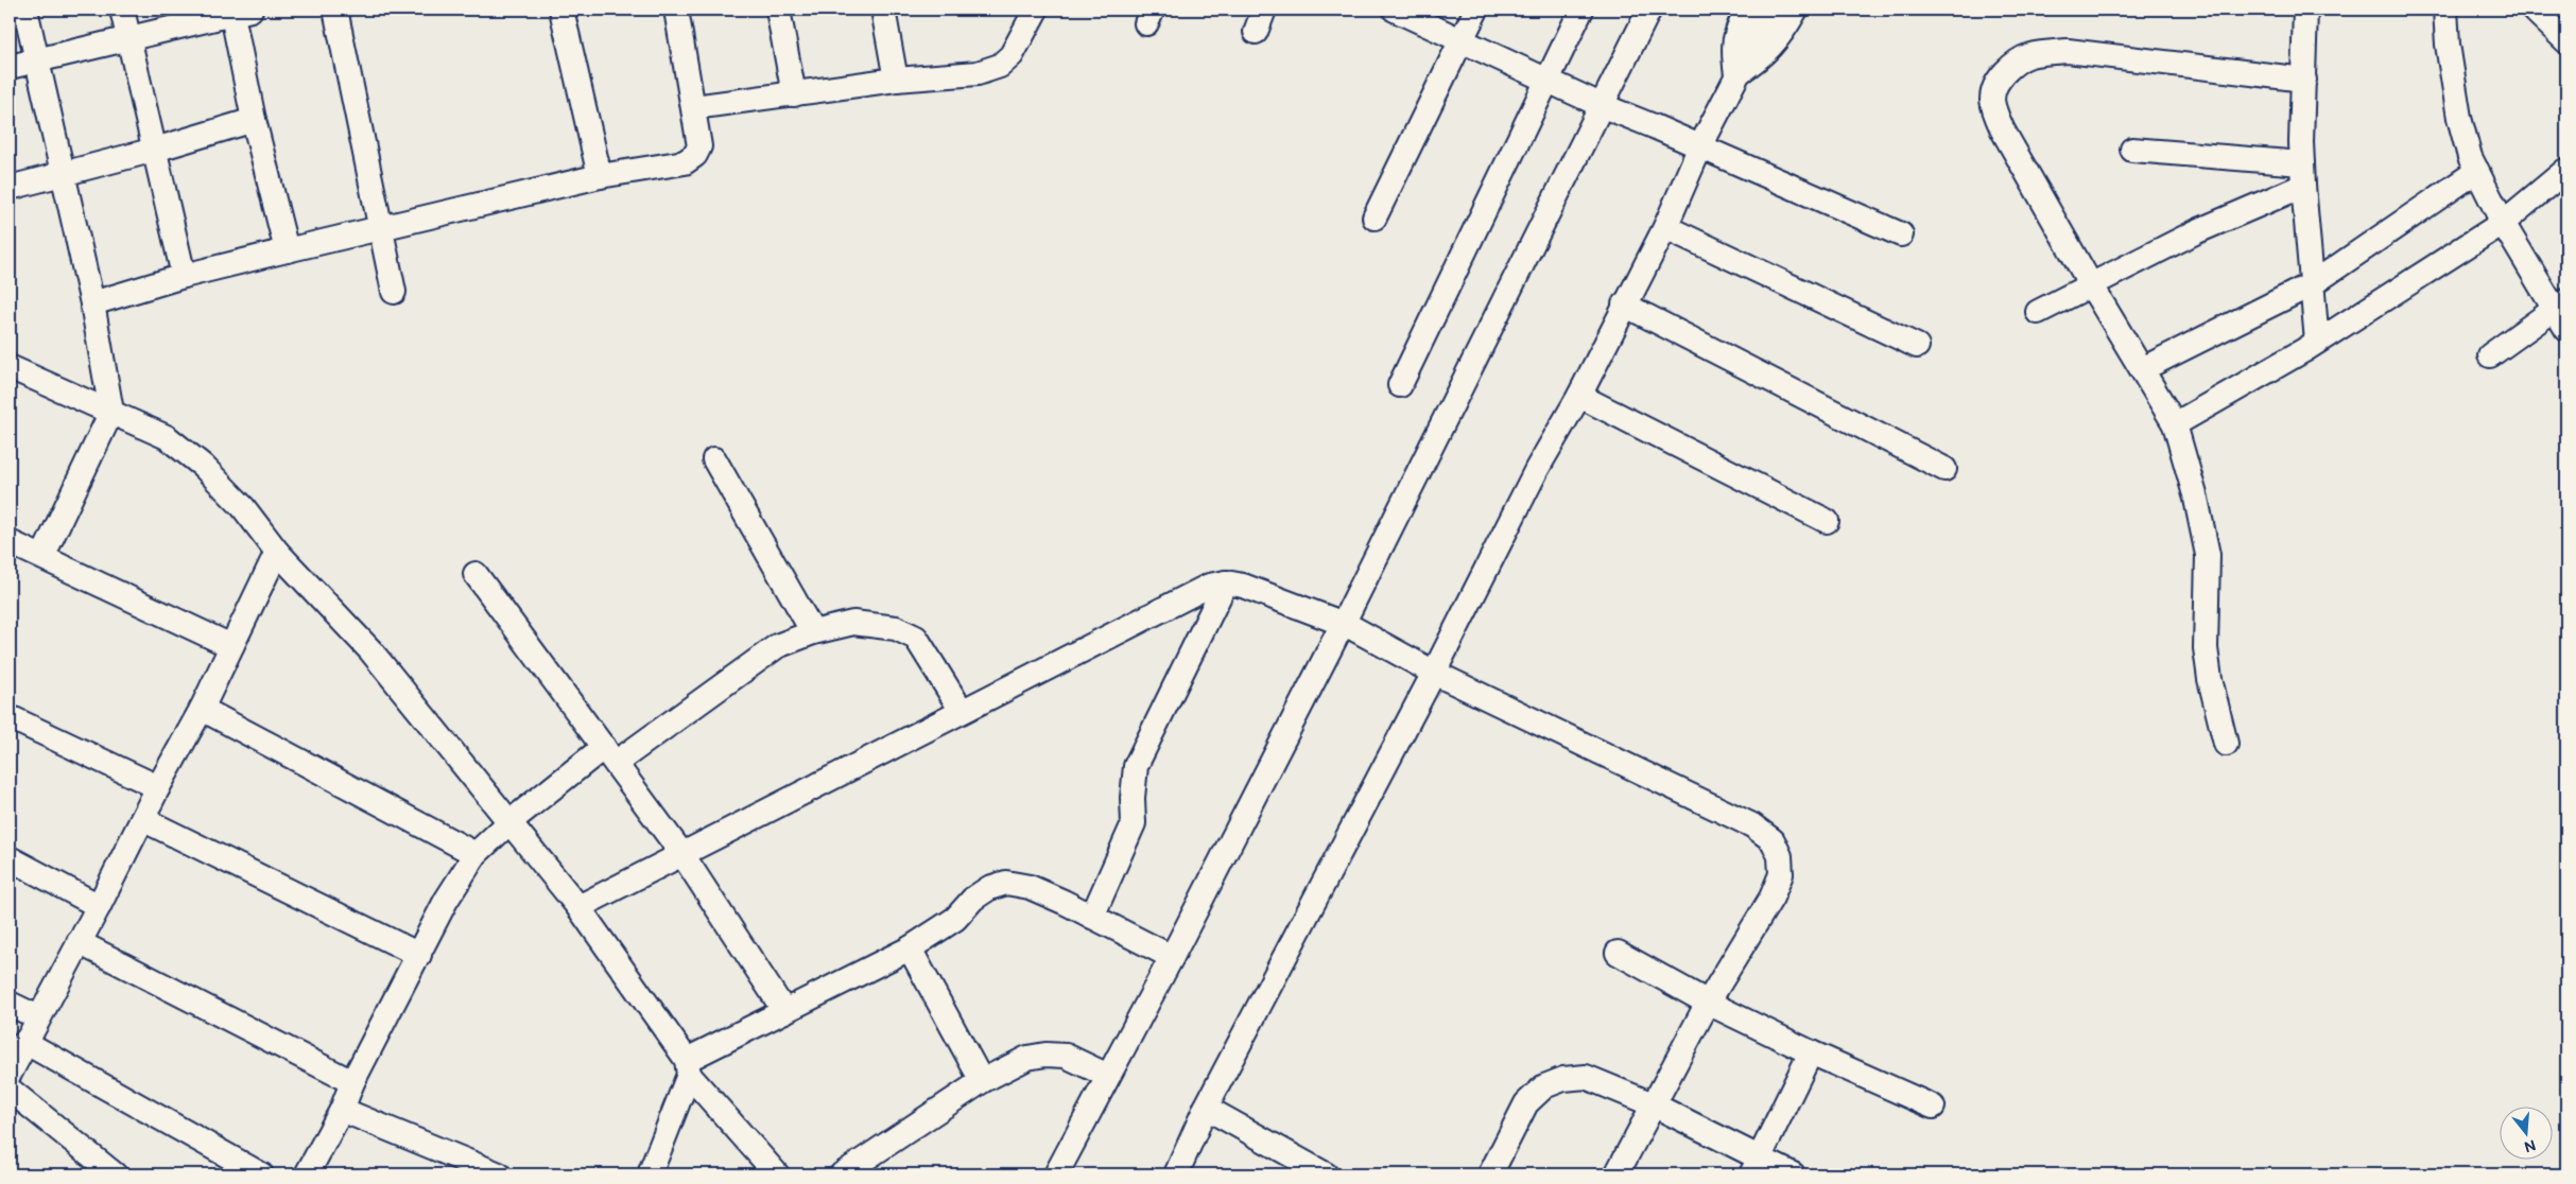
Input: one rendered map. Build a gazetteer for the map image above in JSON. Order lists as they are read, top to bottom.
{
  "north": "bottom"
}
